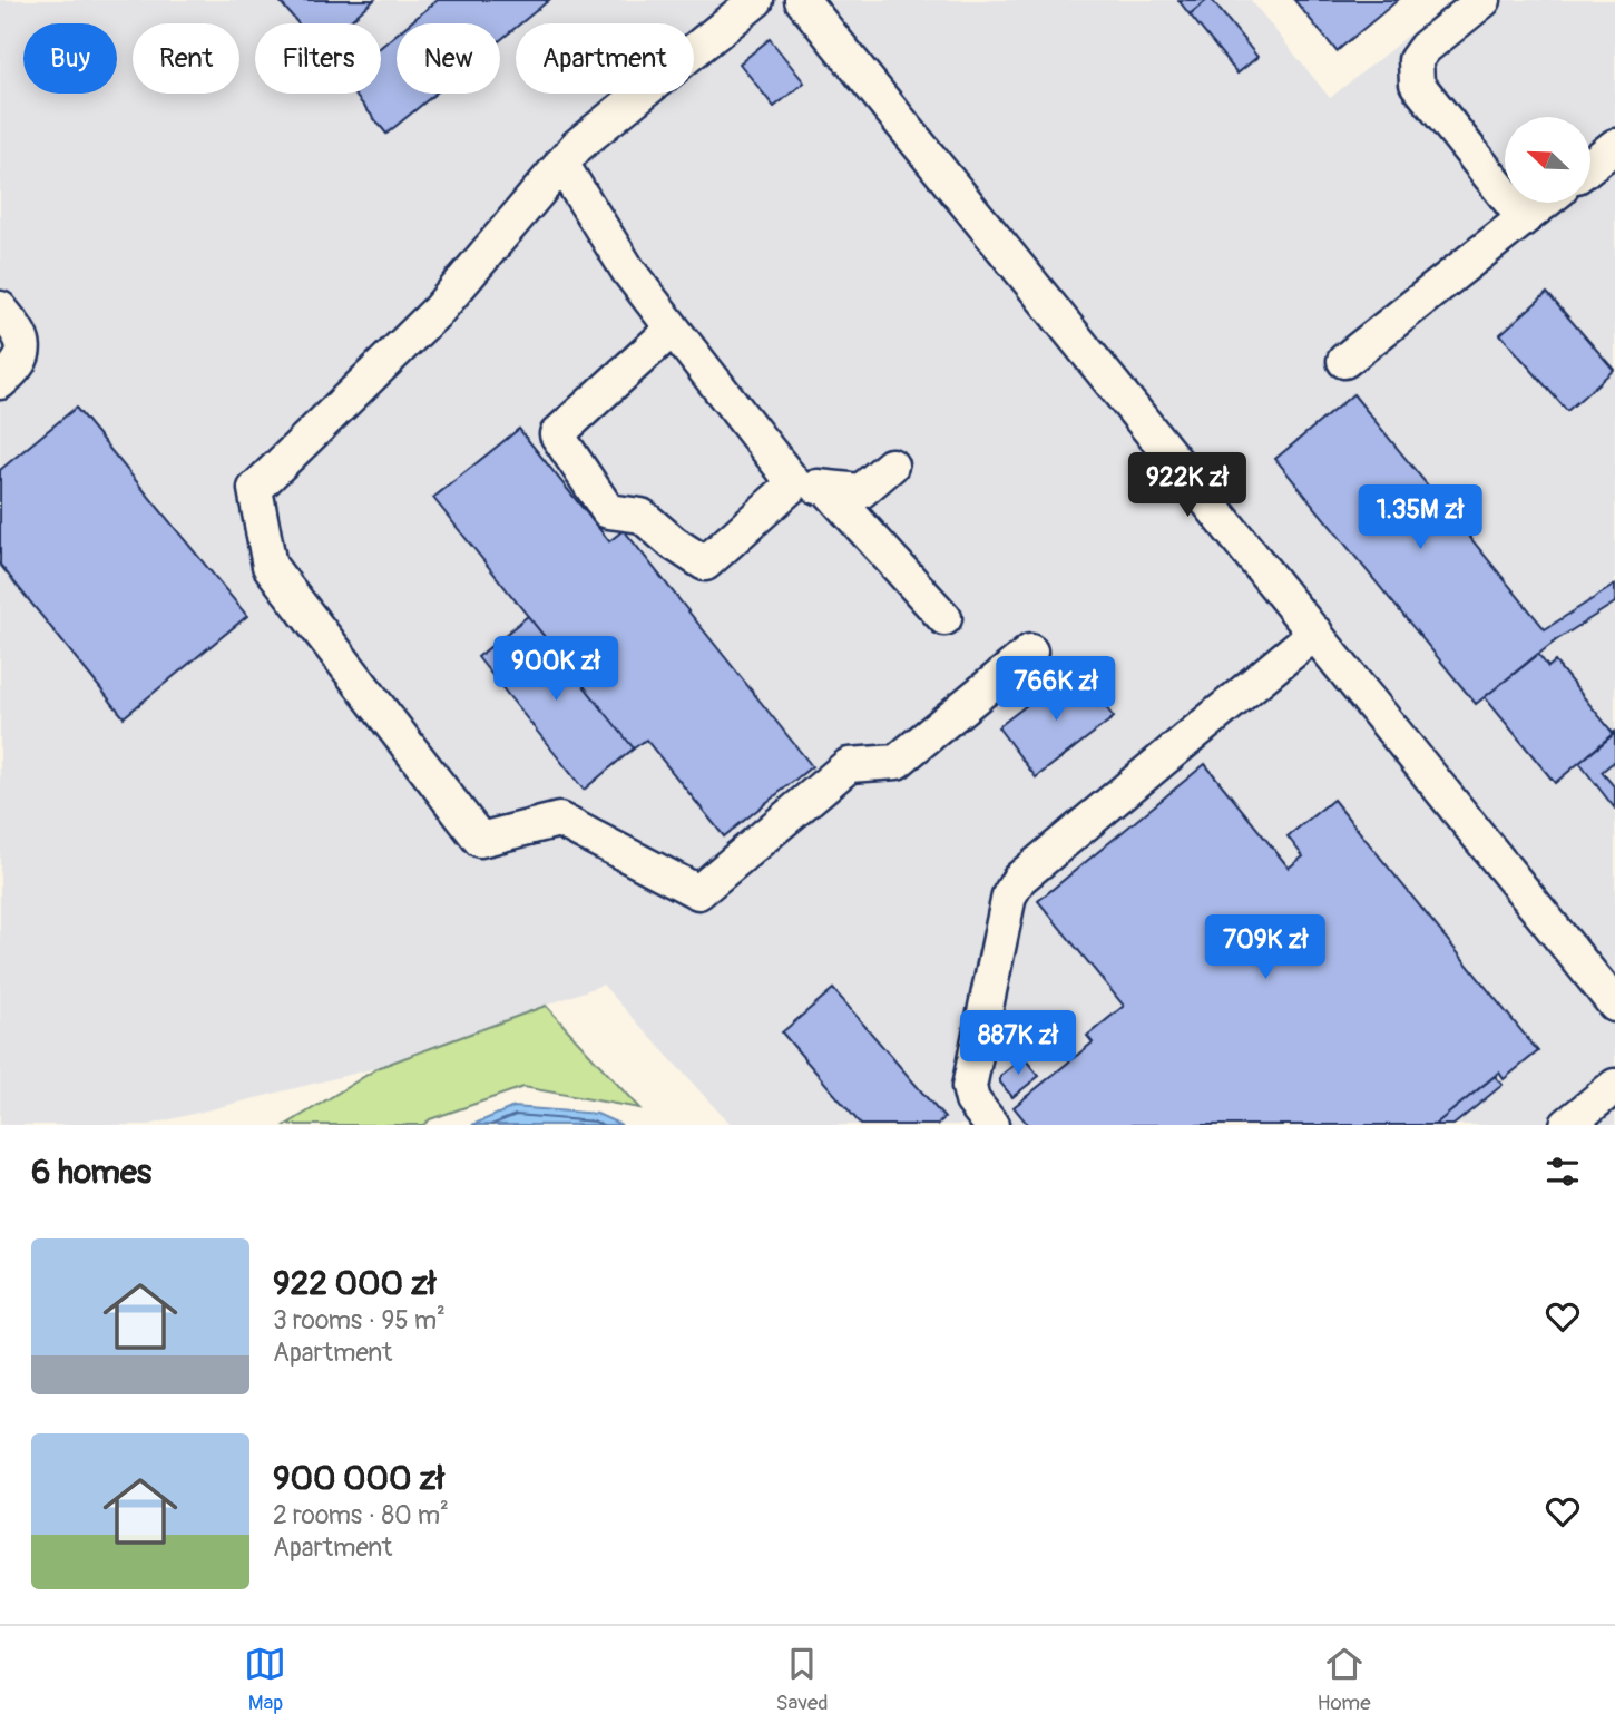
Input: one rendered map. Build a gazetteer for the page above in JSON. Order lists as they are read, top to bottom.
{
  "north": "top left",
  "page": {
    "chip": [
      "Buy",
      "Rent",
      "Filters",
      "New",
      "Apartment"
    ],
    "price": [
      "922K zł",
      "1.35M zł",
      "900K zł",
      "766K zł",
      "709K zł",
      "887K zł"
    ],
    "heading": "6 homes",
    "list": [
      {
        "name": "922 000 zł",
        "note": "3 rooms · 95 m² · Apartment"
      },
      {
        "name": "900 000 zł",
        "note": "2 rooms · 80 m² · Apartment"
      }
    ],
    "tabs": ["Map", "Saved", "Home"]
  }
}
